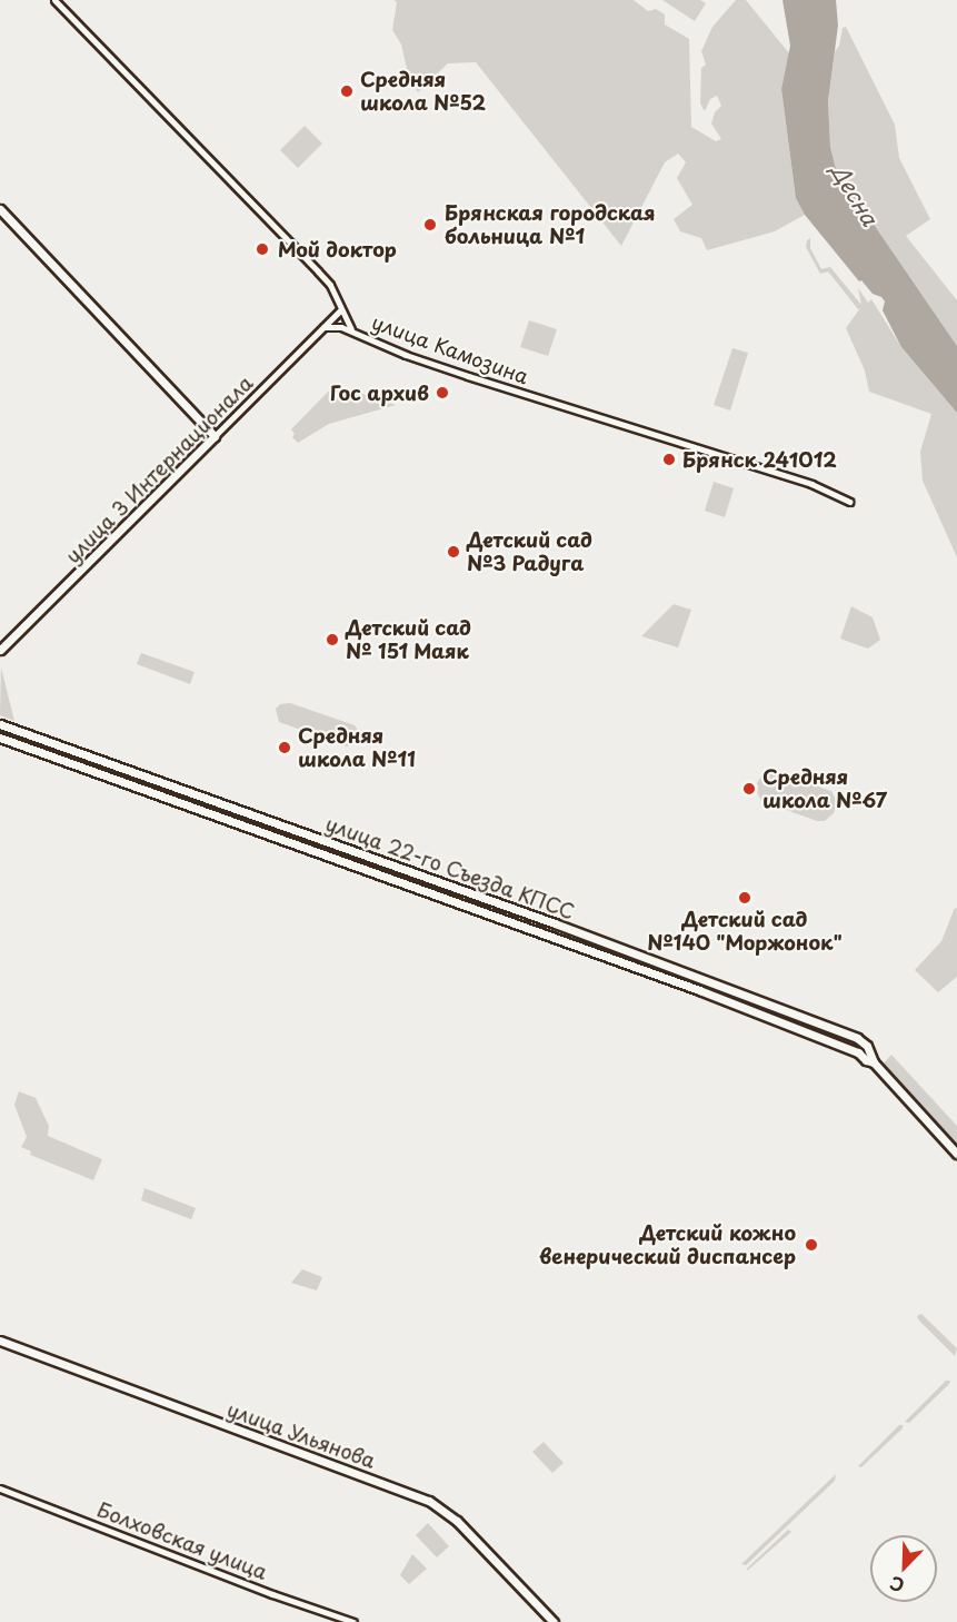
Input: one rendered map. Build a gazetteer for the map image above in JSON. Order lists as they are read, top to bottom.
{
  "streets": {
    "main road": ["улица 3 Интернационала", "улица 22-го Съезда КПСС", "улица Ульянова"],
    "street": ["улица Камозина", "Болховская улица"]
  },
  "crossings": [
    ["улица Камозина", "улица 3 Интернационала"]
  ],
  "water": ["Десна"],
  "places": [
    "Средняя школа №52",
    "Брянская городская больница №1",
    "Мой доктор",
    "Гос архив",
    "Брянск 241012",
    "Детский сад №3 Радуга",
    "Детский сад № 151 Маяк",
    "Средняя школа №11",
    "Средняя школа №67",
    "Детский сад №140 \"Моржонок\"",
    "Детский кожно венерический диспансер"
  ],
  "north": "bottom left"
}
